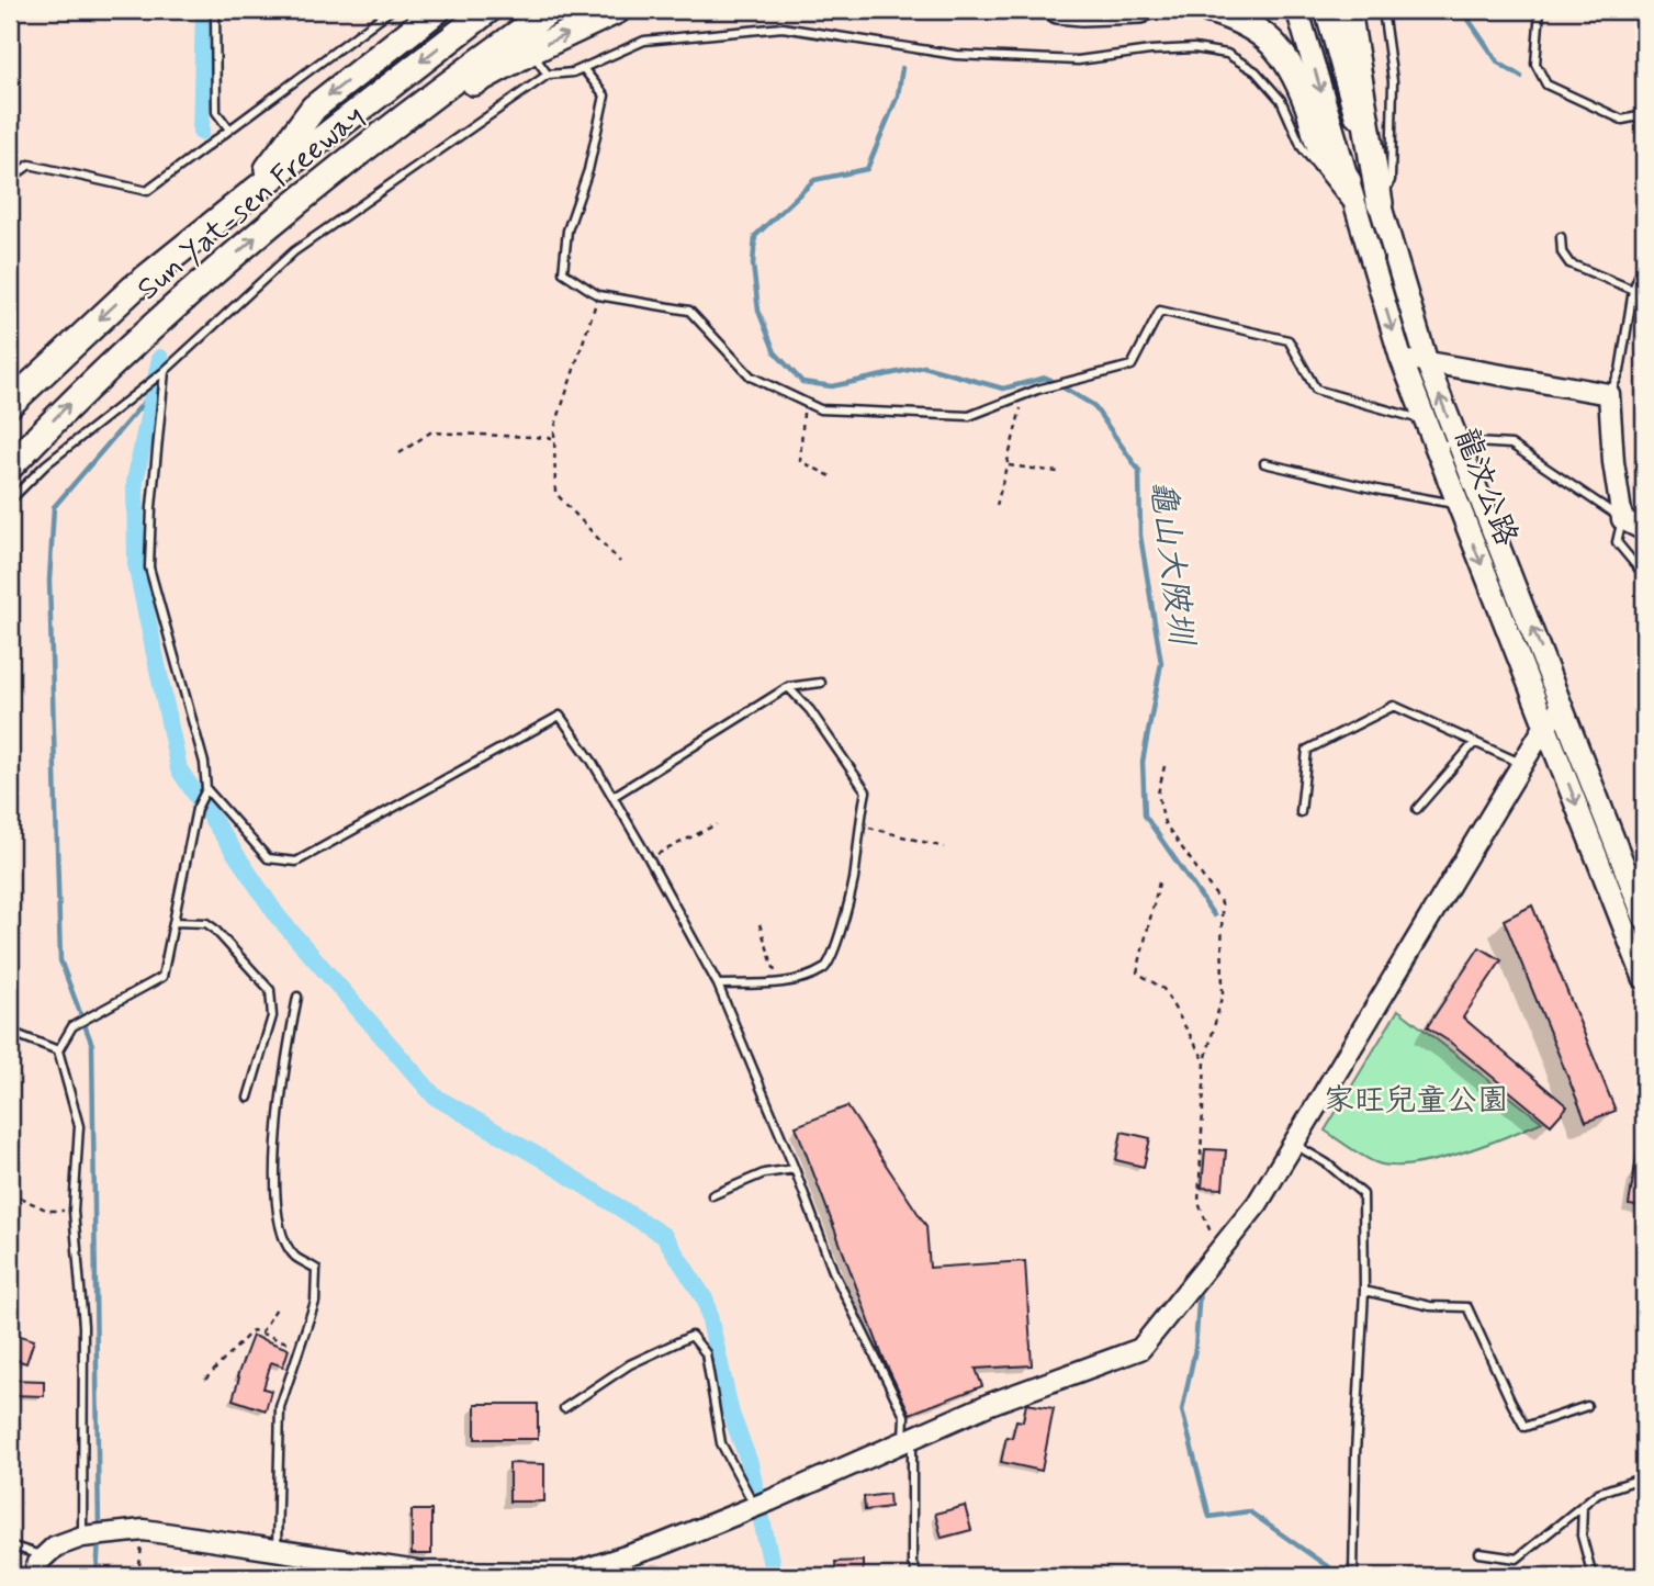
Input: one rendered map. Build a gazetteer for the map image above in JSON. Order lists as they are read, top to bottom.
{
  "streets": {
    "highway": ["Sun Yat-sen Freeway"],
    "main road": ["龍汶公路"]
  },
  "water": ["龜山大陂圳"],
  "parks": ["家旺兒童公園"]
}
